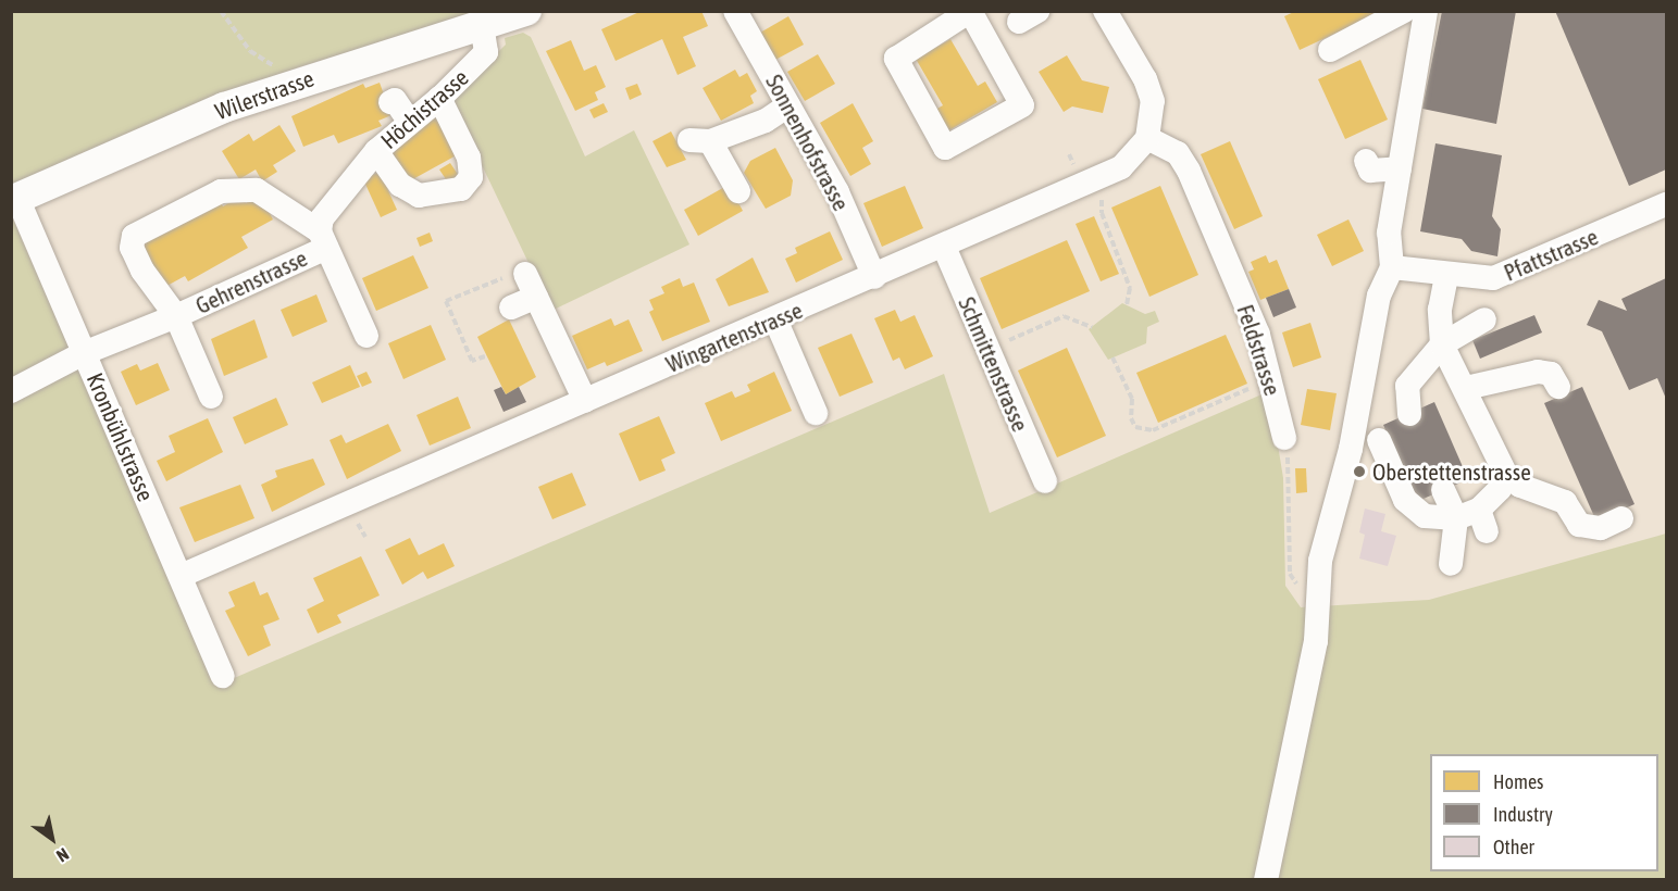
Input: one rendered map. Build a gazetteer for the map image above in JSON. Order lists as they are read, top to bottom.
{
  "streets": {
    "main road": ["Wilerstrasse"],
    "street": [
      "Höchistrasse",
      "Sonnenhofstrasse",
      "Pfattstrasse",
      "Gehrenstrasse",
      "Wingartenstrasse",
      "Feldstrasse",
      "Schmittenstrasse",
      "Kronbühlstrasse"
    ]
  },
  "crossings": [
    ["Wilerstrasse", "Höchistrasse"],
    ["Wilerstrasse", "Kronbühlstrasse"],
    ["Höchistrasse", "Gehrenstrasse"],
    ["Sonnenhofstrasse", "Wingartenstrasse"],
    ["Gehrenstrasse", "Kronbühlstrasse"],
    ["Wingartenstrasse", "Feldstrasse"],
    ["Wingartenstrasse", "Schmittenstrasse"],
    ["Wingartenstrasse", "Kronbühlstrasse"]
  ],
  "places": ["Oberstettenstrasse"],
  "legend": ["Homes", "Industry", "Other"],
  "north": "bottom right"
}
